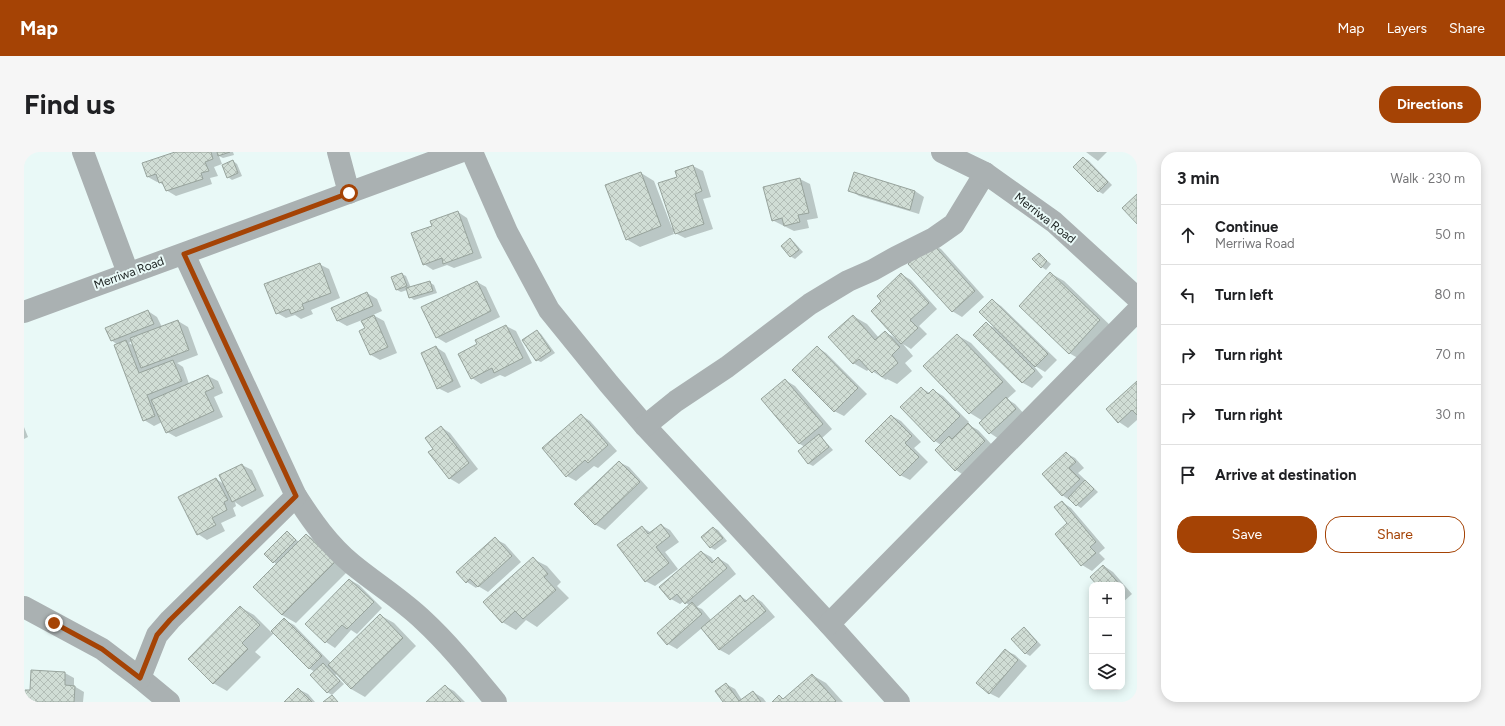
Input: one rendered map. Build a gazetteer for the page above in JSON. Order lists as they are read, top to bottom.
{
  "streets": {
    "street": ["Merriwa Road"]
  },
  "page": {
    "header": "Map",
    "nav": ["Map", "Layers", "Share"],
    "buttons": [
      "Directions",
      ["Save", "Share"]
    ],
    "title": "Find us",
    "heading": ["3 min", "Walk · 230 m"],
    "list": [
      ["Continue", "Merriwa Road", "50 m"],
      ["Turn left", "80 m"],
      ["Turn right", "70 m"],
      ["Turn right", "30 m"],
      "Arrive at destination"
    ],
    "map_buttons": ["+", "−"]
  }
}
